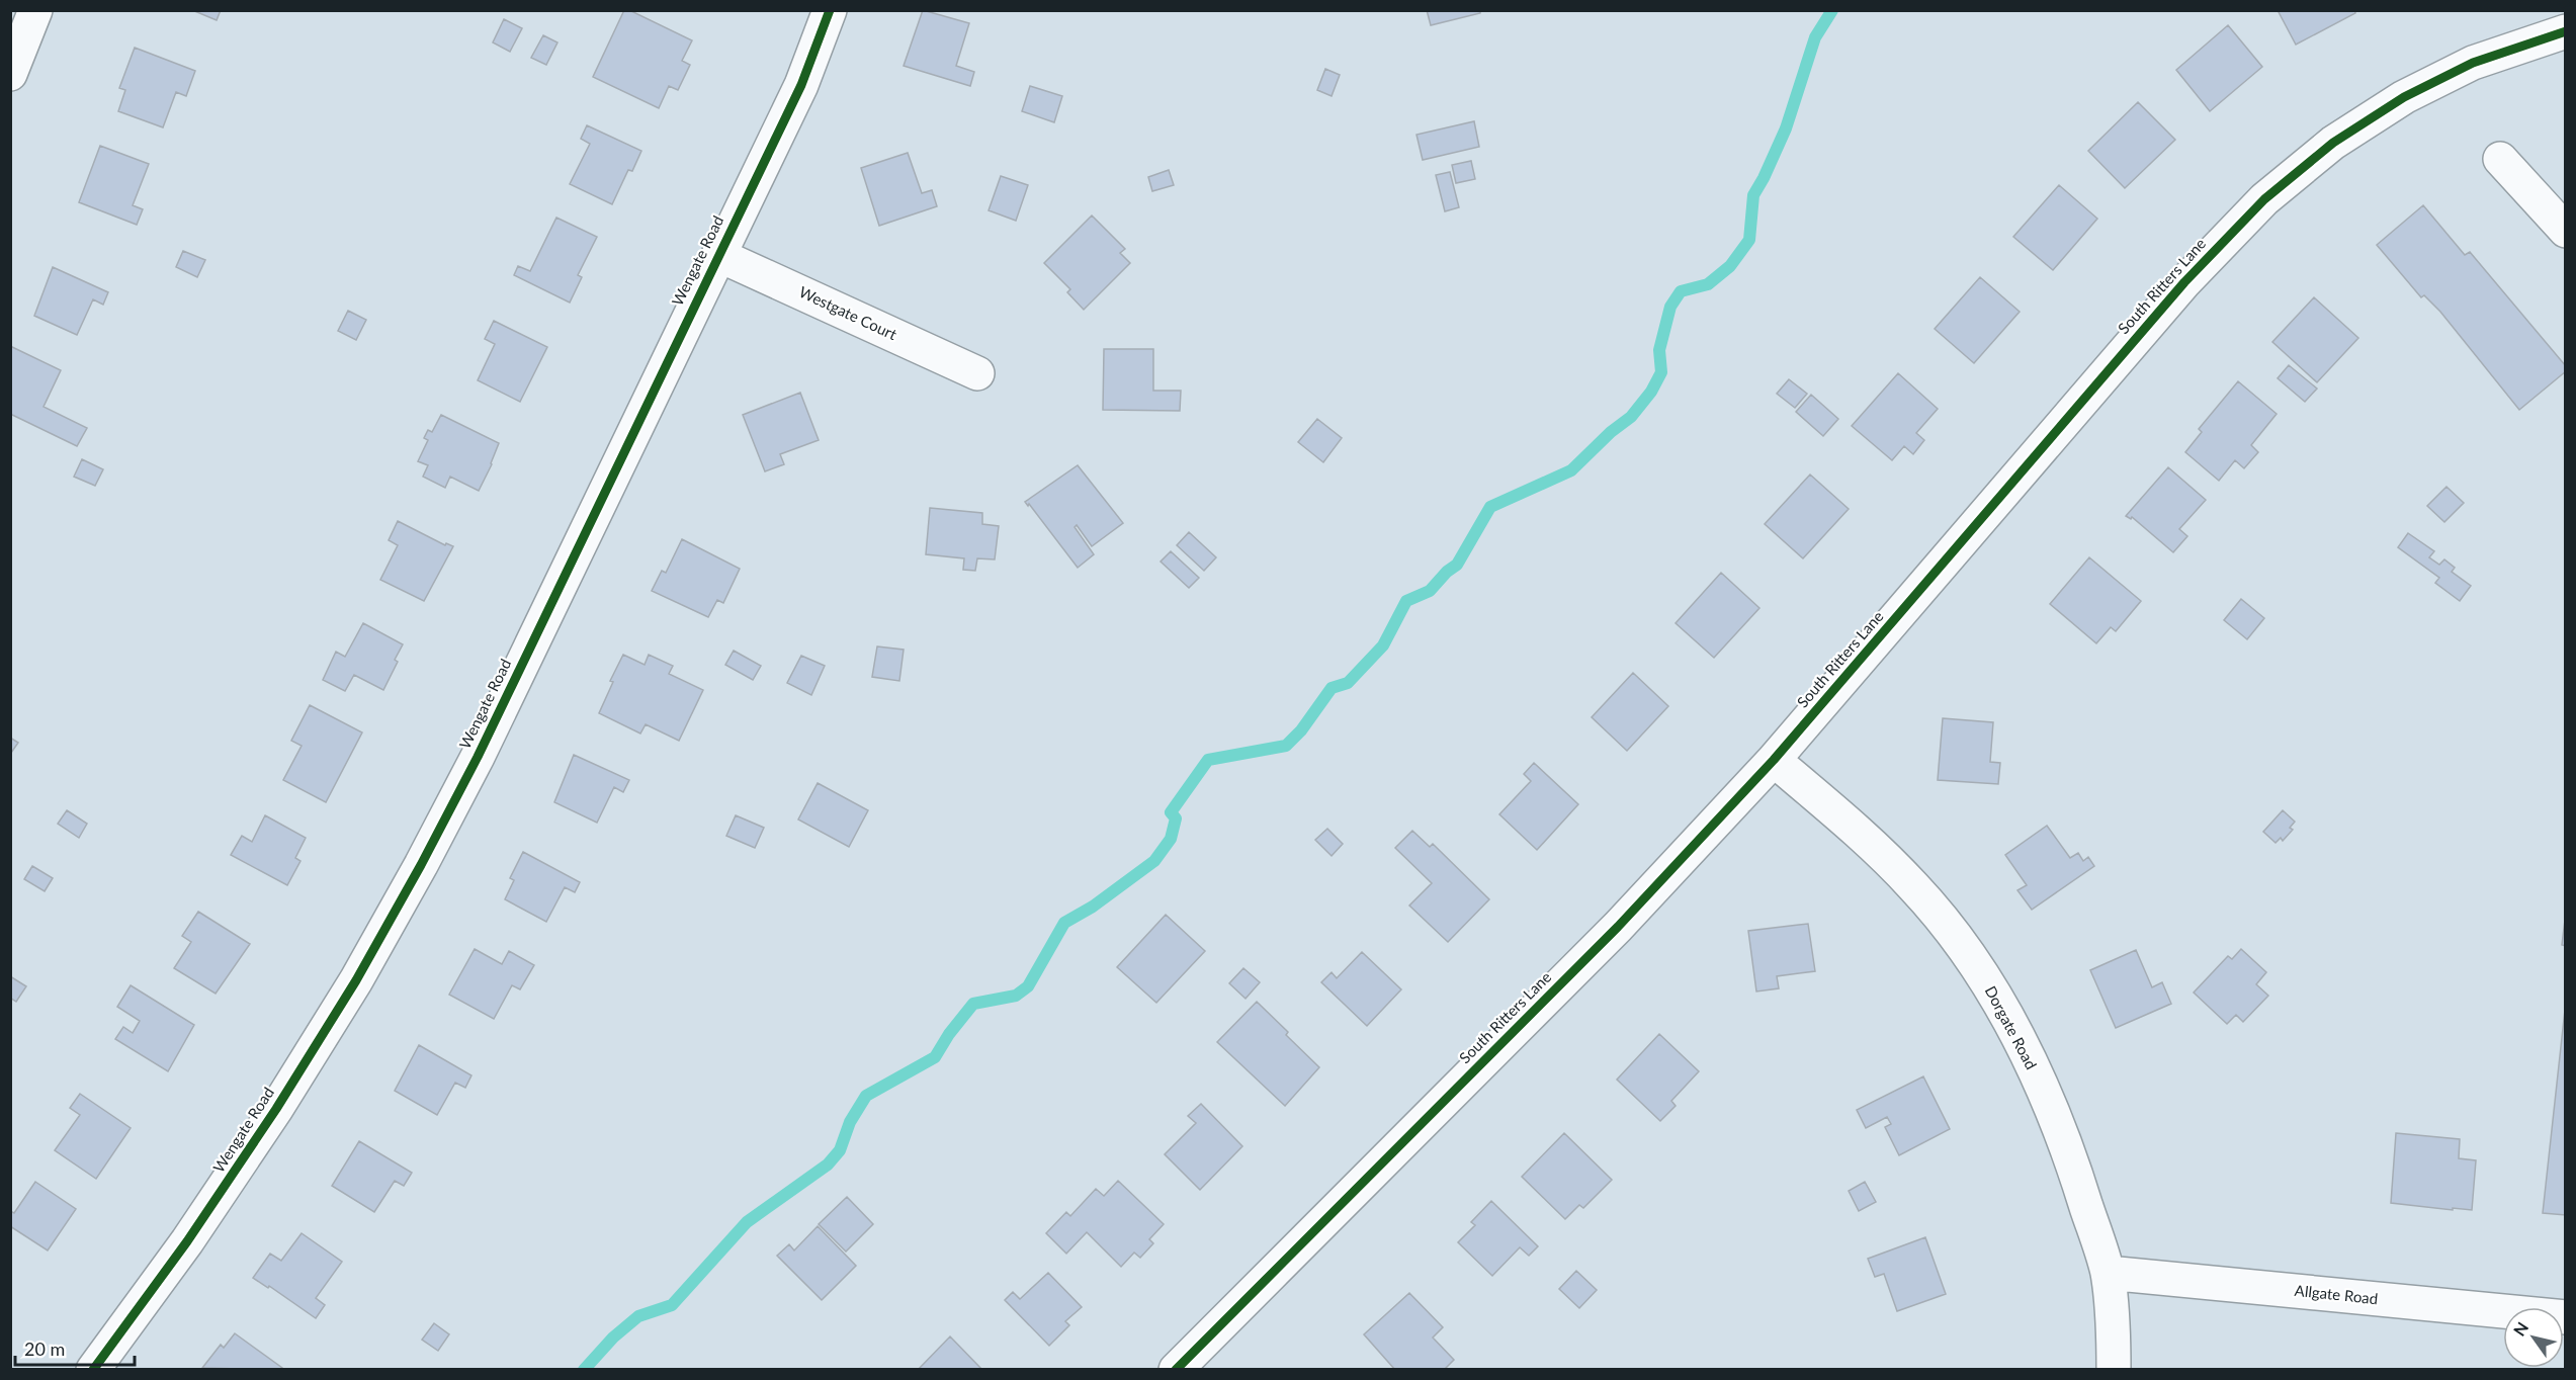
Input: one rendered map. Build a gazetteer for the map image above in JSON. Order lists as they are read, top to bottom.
{
  "streets": {
    "street": [
      "Wengate Road",
      "South Ritters Lane",
      "Westgate Court",
      "Dorgate Road",
      "Allgate Road"
    ]
  },
  "crossings": [
    ["Wengate Road", "Westgate Court"],
    ["South Ritters Lane", "Dorgate Road"],
    ["Dorgate Road", "Allgate Road"]
  ],
  "scale_bar": "20 m",
  "north": "top left"
}
